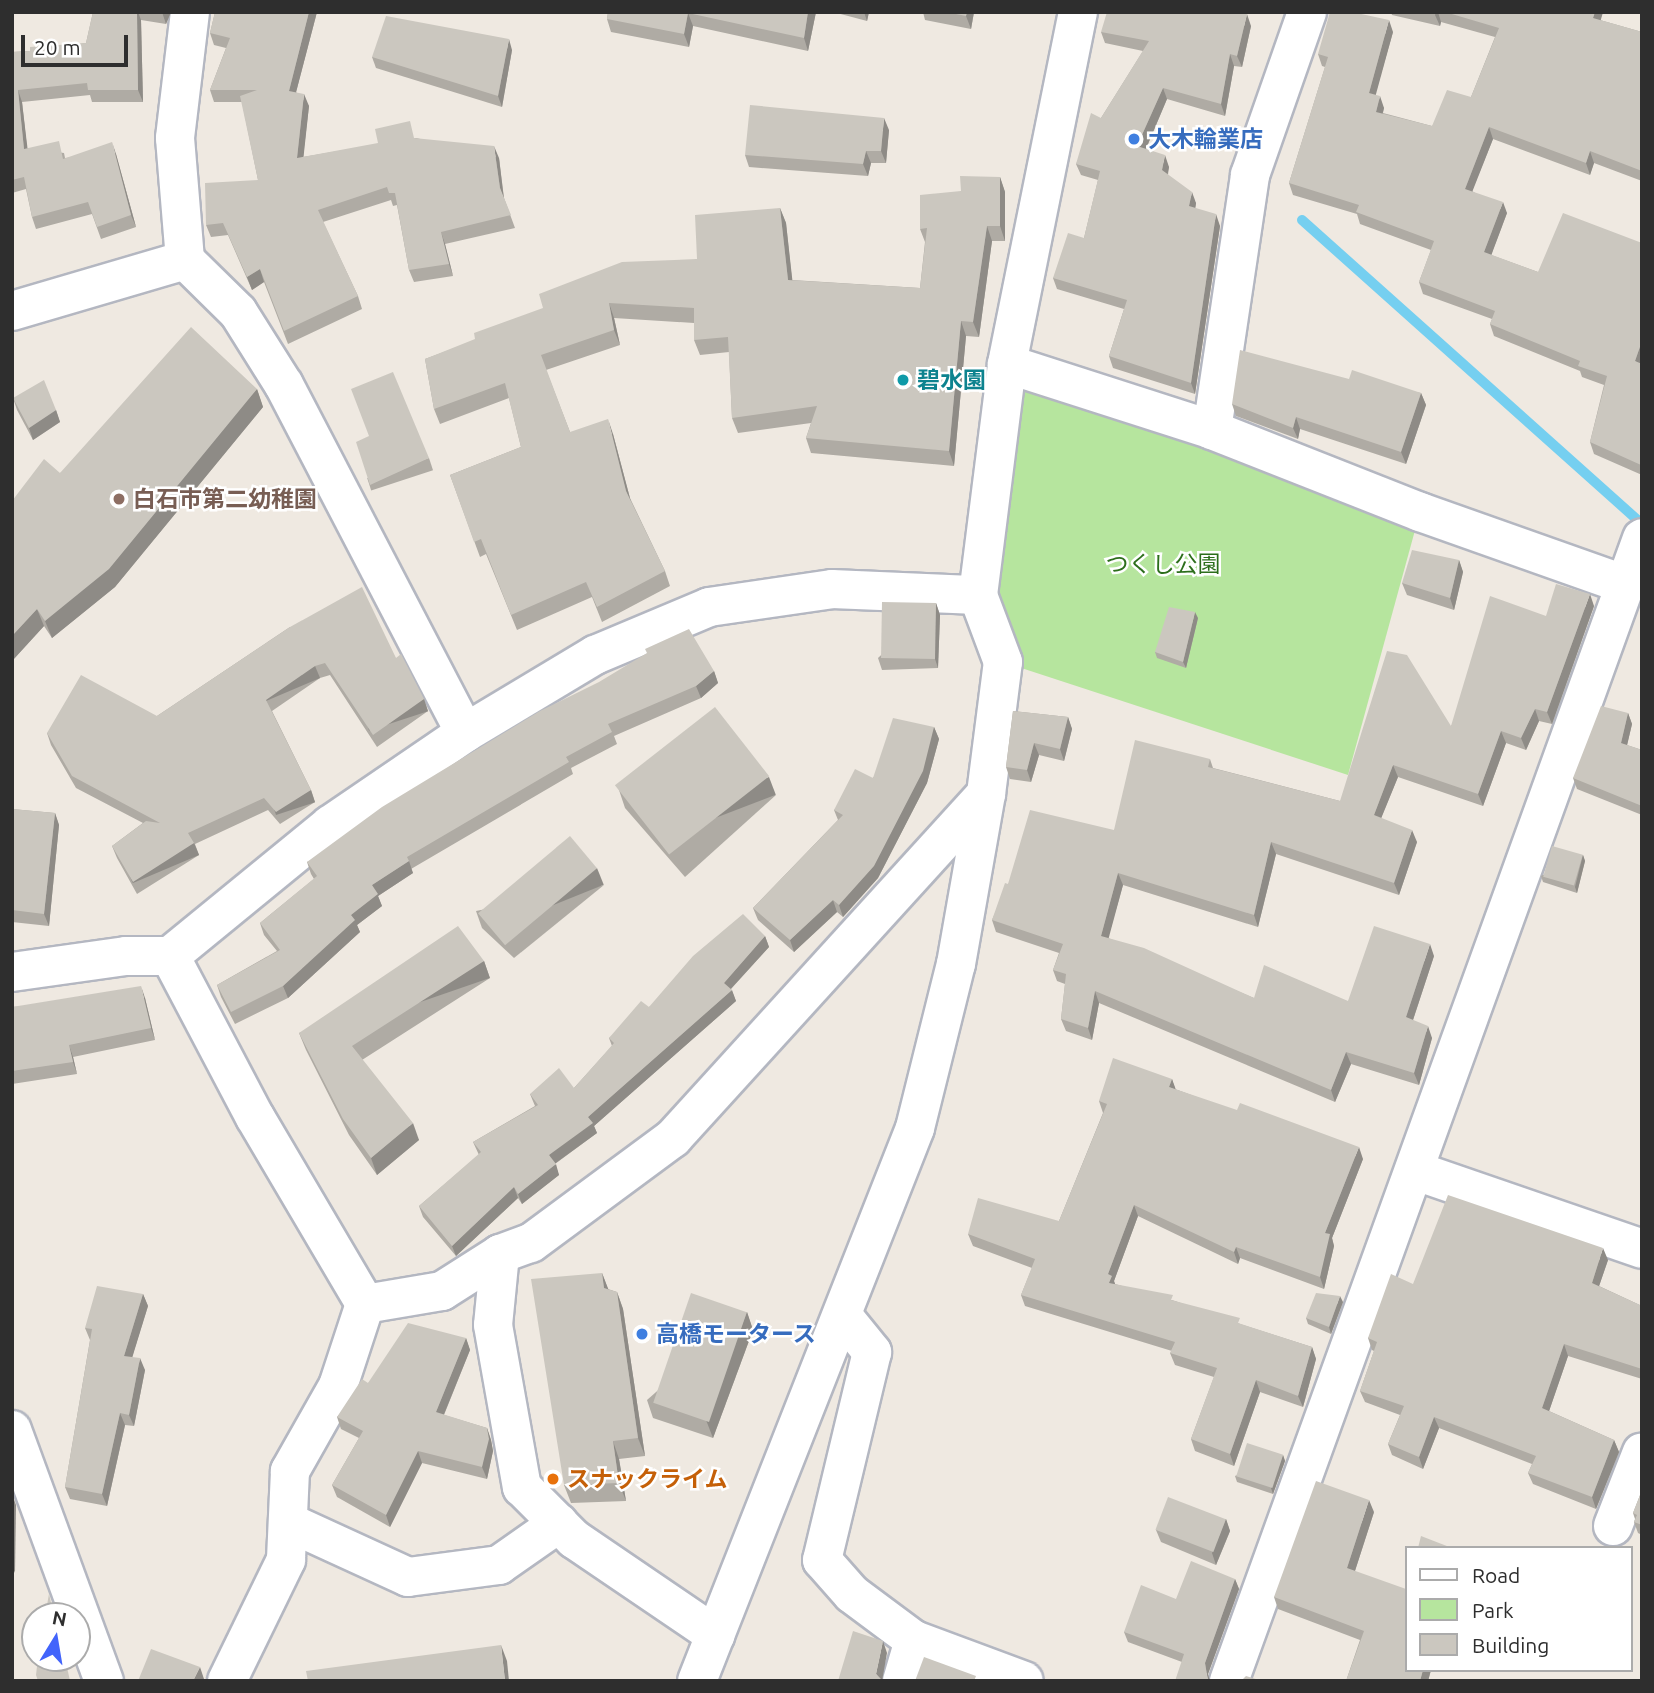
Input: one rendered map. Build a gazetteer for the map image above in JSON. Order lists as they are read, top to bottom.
{
  "parks": ["つくし公園"],
  "places": [
    "大木輪業店",
    "碧水園",
    "白石市第二幼稚園",
    "高橋モータース",
    "スナックライム"
  ],
  "legend": ["Road", "Park", "Building"],
  "scale_bar": "20 m",
  "north": "top"
}
